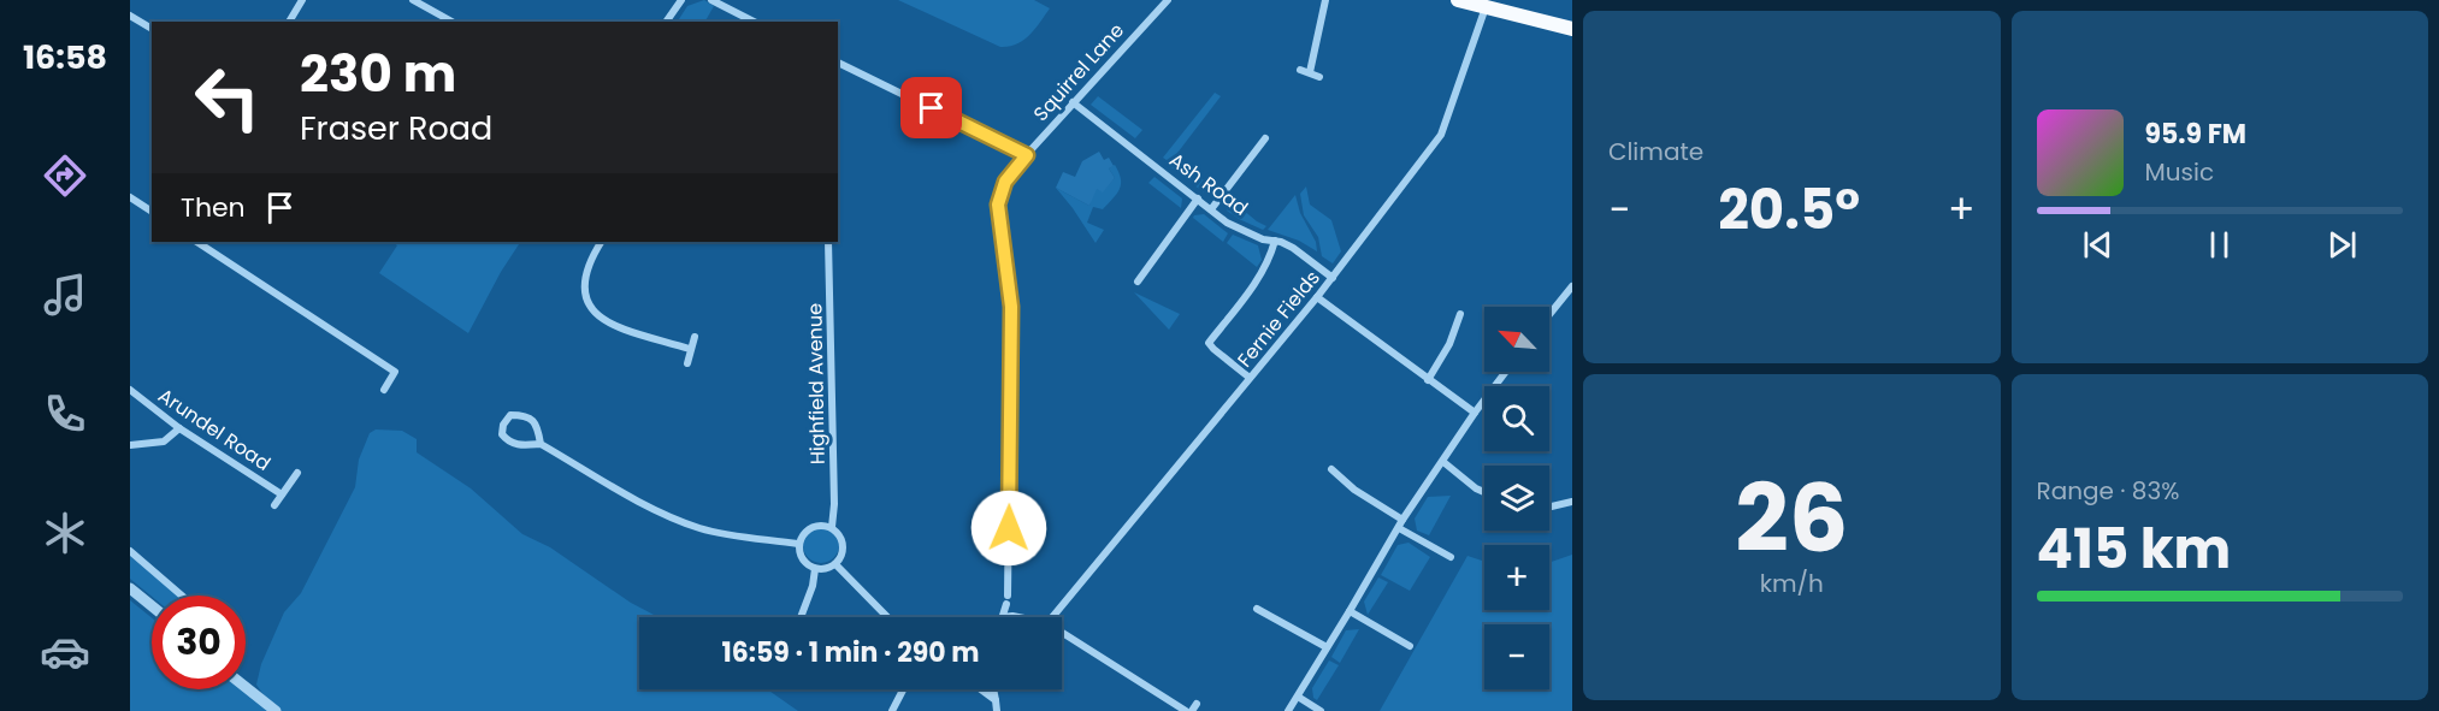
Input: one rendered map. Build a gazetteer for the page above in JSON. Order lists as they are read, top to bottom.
{
  "streets": {
    "street": [
      "Squirrel Lane",
      "Ash Road",
      "Fernie Fields",
      "Highfield Avenue",
      "Arundel Road"
    ]
  },
  "crossings": [
    ["Squirrel Lane", "Ash Road"],
    ["Ash Road", "Fernie Fields"]
  ],
  "north": "top left",
  "page": {
    "tabs": "16:58",
    "tile": [
      "Climate",
      ["26", "km/h"],
      ["Range · 83%", "415 km"]
    ],
    "turn": ["230 m", "Fraser Road"],
    "song": ["95.9 FM", "Music"],
    "then": "Then",
    "heat": ["−", "20.5°", "+"],
    "map_buttons": ["+", "−"],
    "limit": "30",
    "trip": "16:59 · 1 min · 290 m"
  }
}
